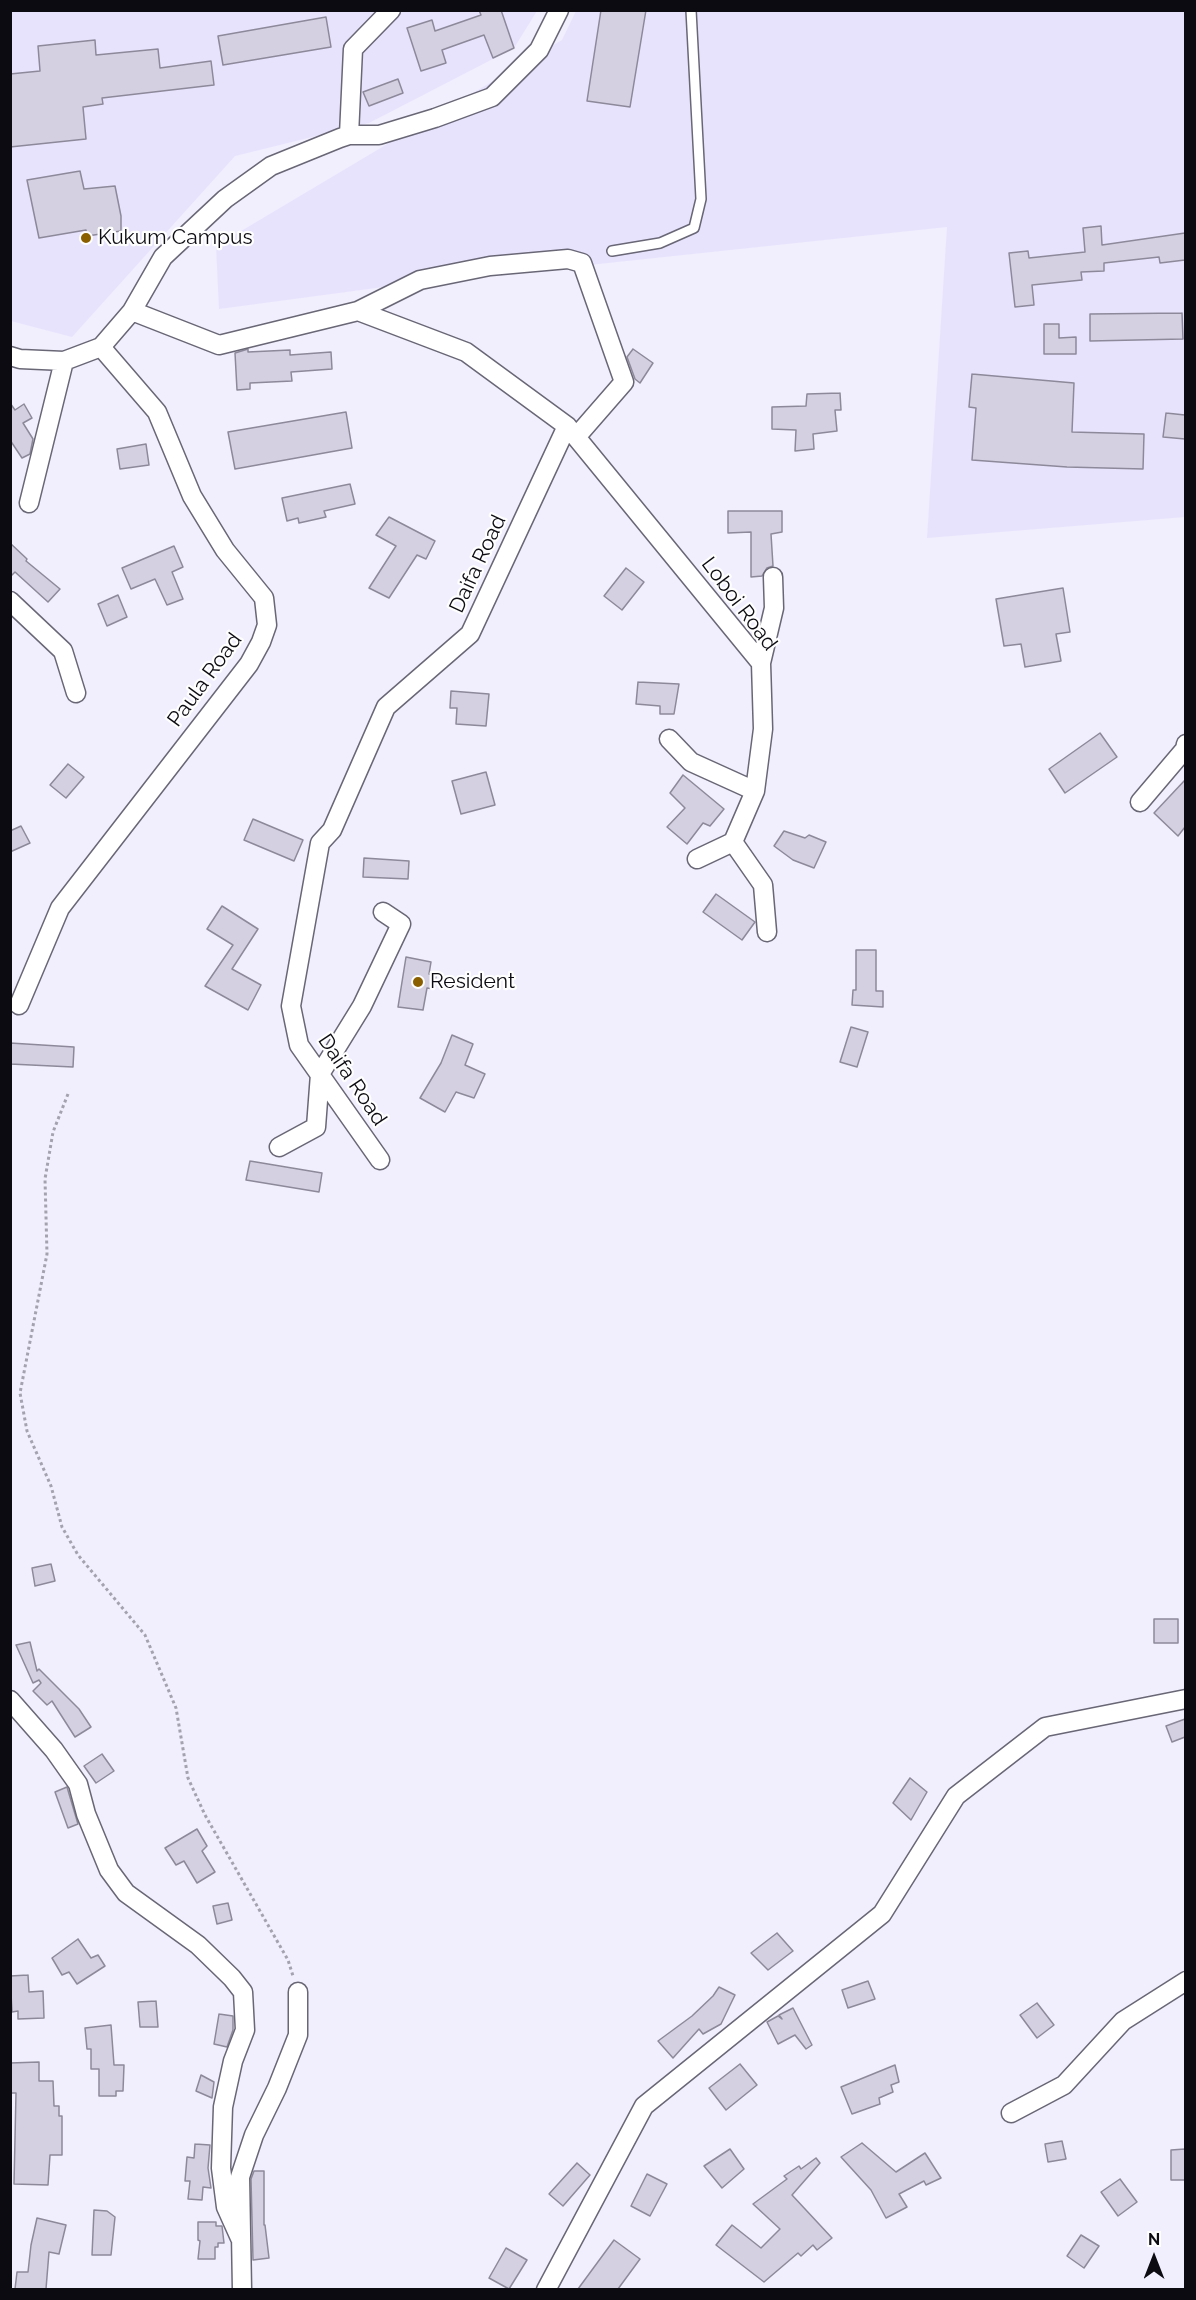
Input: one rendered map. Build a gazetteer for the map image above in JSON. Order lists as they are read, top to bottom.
{
  "streets": {
    "street": ["Daifa Road", "Loboi Road", "Paula Road"]
  },
  "crossings": [
    ["Daifa Road", "Loboi Road"]
  ],
  "places": ["Kukum Campus", "Resident"],
  "north": "top"
}
